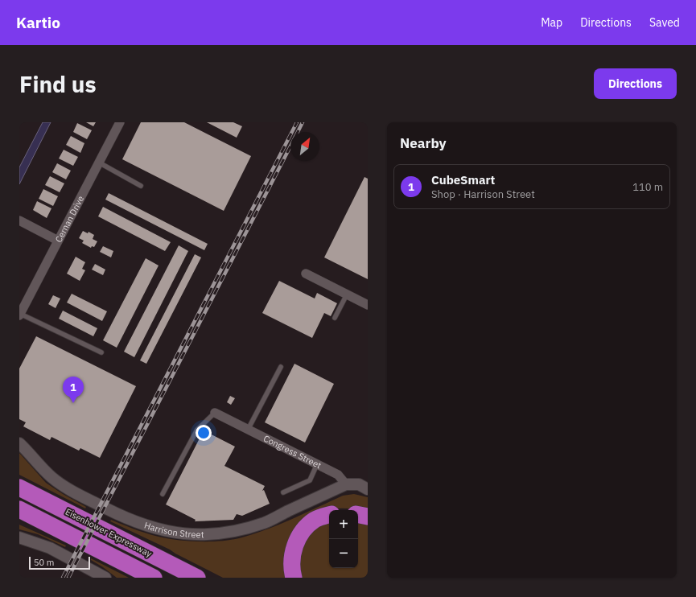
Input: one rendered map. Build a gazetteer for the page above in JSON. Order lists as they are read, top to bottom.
{
  "streets": {
    "highway": ["Eisenhower Expressway"],
    "street": ["Cernan Drive", "Congress Street", "Harrison Street"]
  },
  "crossings": [
    ["Congress Street", "Harrison Street"]
  ],
  "scale_bar": "50 m",
  "north": "top right",
  "page": {
    "header": "Kartio",
    "nav": ["Map", "Directions", "Saved"],
    "buttons": "Directions",
    "title": "Find us",
    "heading": "Nearby",
    "list": [
      {
        "mark": "1",
        "name": "CubeSmart",
        "note": "Shop · Harrison Street",
        "value": "110 m"
      }
    ],
    "pins": "1",
    "map_buttons": ["+", "−"],
    "scale": "50 m"
  }
}
